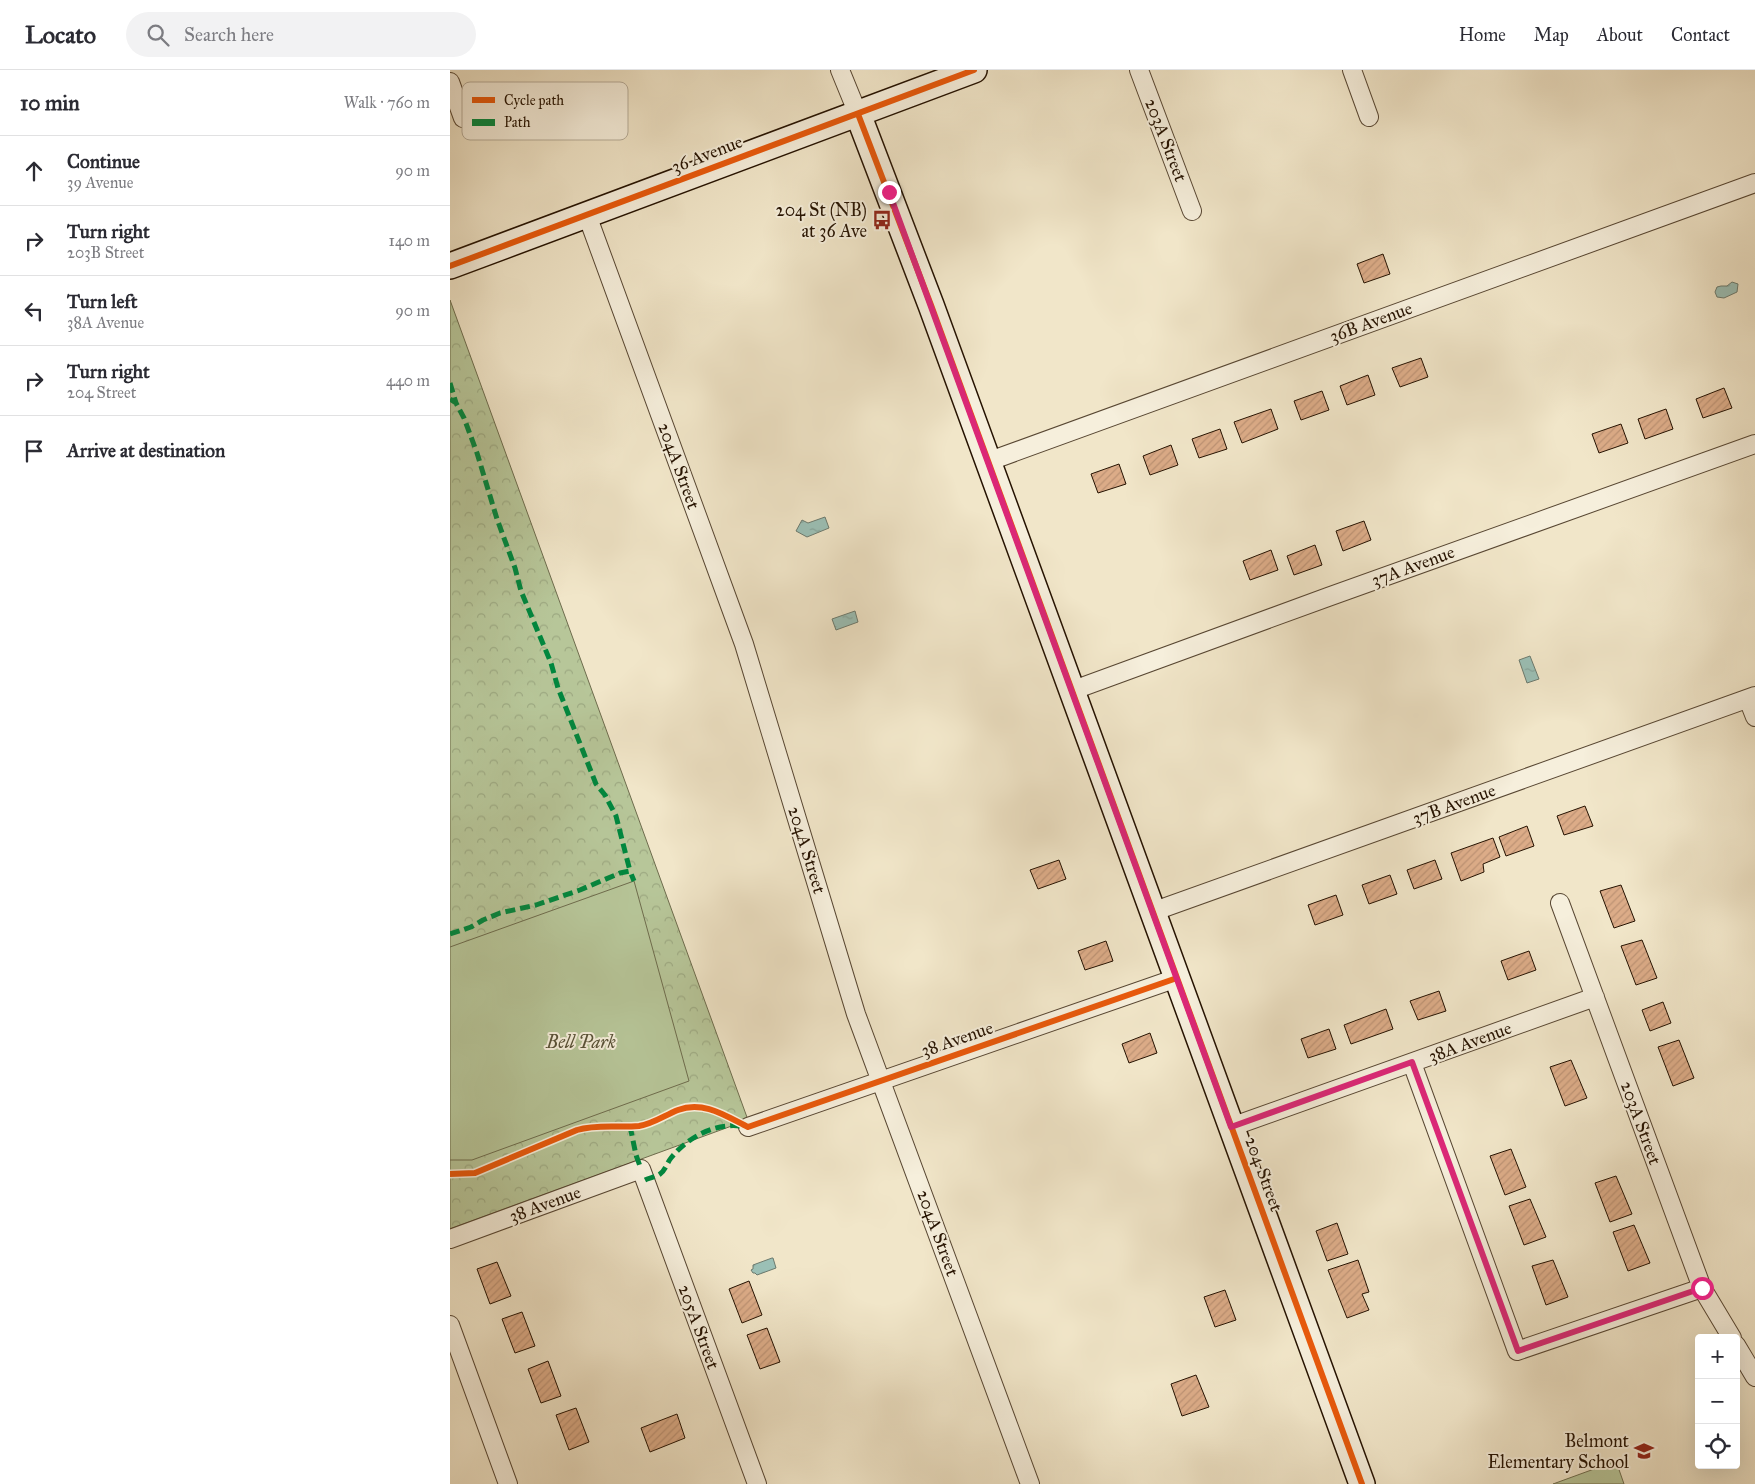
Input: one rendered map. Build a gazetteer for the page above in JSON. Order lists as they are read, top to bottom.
{
  "streets": {
    "street": [
      "203A Street",
      "36 Avenue",
      "36B Avenue",
      "204A Street",
      "37A Avenue",
      "37B Avenue",
      "38 Avenue",
      "38A Avenue",
      "204 Street",
      "205A Street"
    ]
  },
  "crossings": [
    ["203A Street", "38A Avenue"],
    ["36 Avenue", "204A Street"],
    ["36 Avenue", "204 Street"],
    ["36B Avenue", "204 Street"],
    ["204A Street", "38 Avenue"],
    ["37A Avenue", "204 Street"],
    ["37B Avenue", "204 Street"],
    ["38 Avenue", "204 Street"],
    ["38 Avenue", "205A Street"],
    ["38A Avenue", "204 Street"]
  ],
  "parks": ["Bell Park"],
  "places": {
    "bus stop": ["204 St (NB) at 36 Ave"],
    "school or university": ["Belmont Elementary School"]
  },
  "legend": ["Cycle path", "Path"],
  "page": {
    "header": "Locato",
    "search": "Search here",
    "nav": [
      "Home",
      "Map",
      "About",
      "Contact"
    ],
    "heading": ["10 min", "Walk · 760 m"],
    "list": [
      ["Continue", "39 Avenue", "90 m"],
      ["Turn right", "203B Street", "140 m"],
      ["Turn left", "38A Avenue", "90 m"],
      ["Turn right", "204 Street", "440 m"],
      "Arrive at destination"
    ],
    "map_buttons": ["+", "−"]
  }
}
